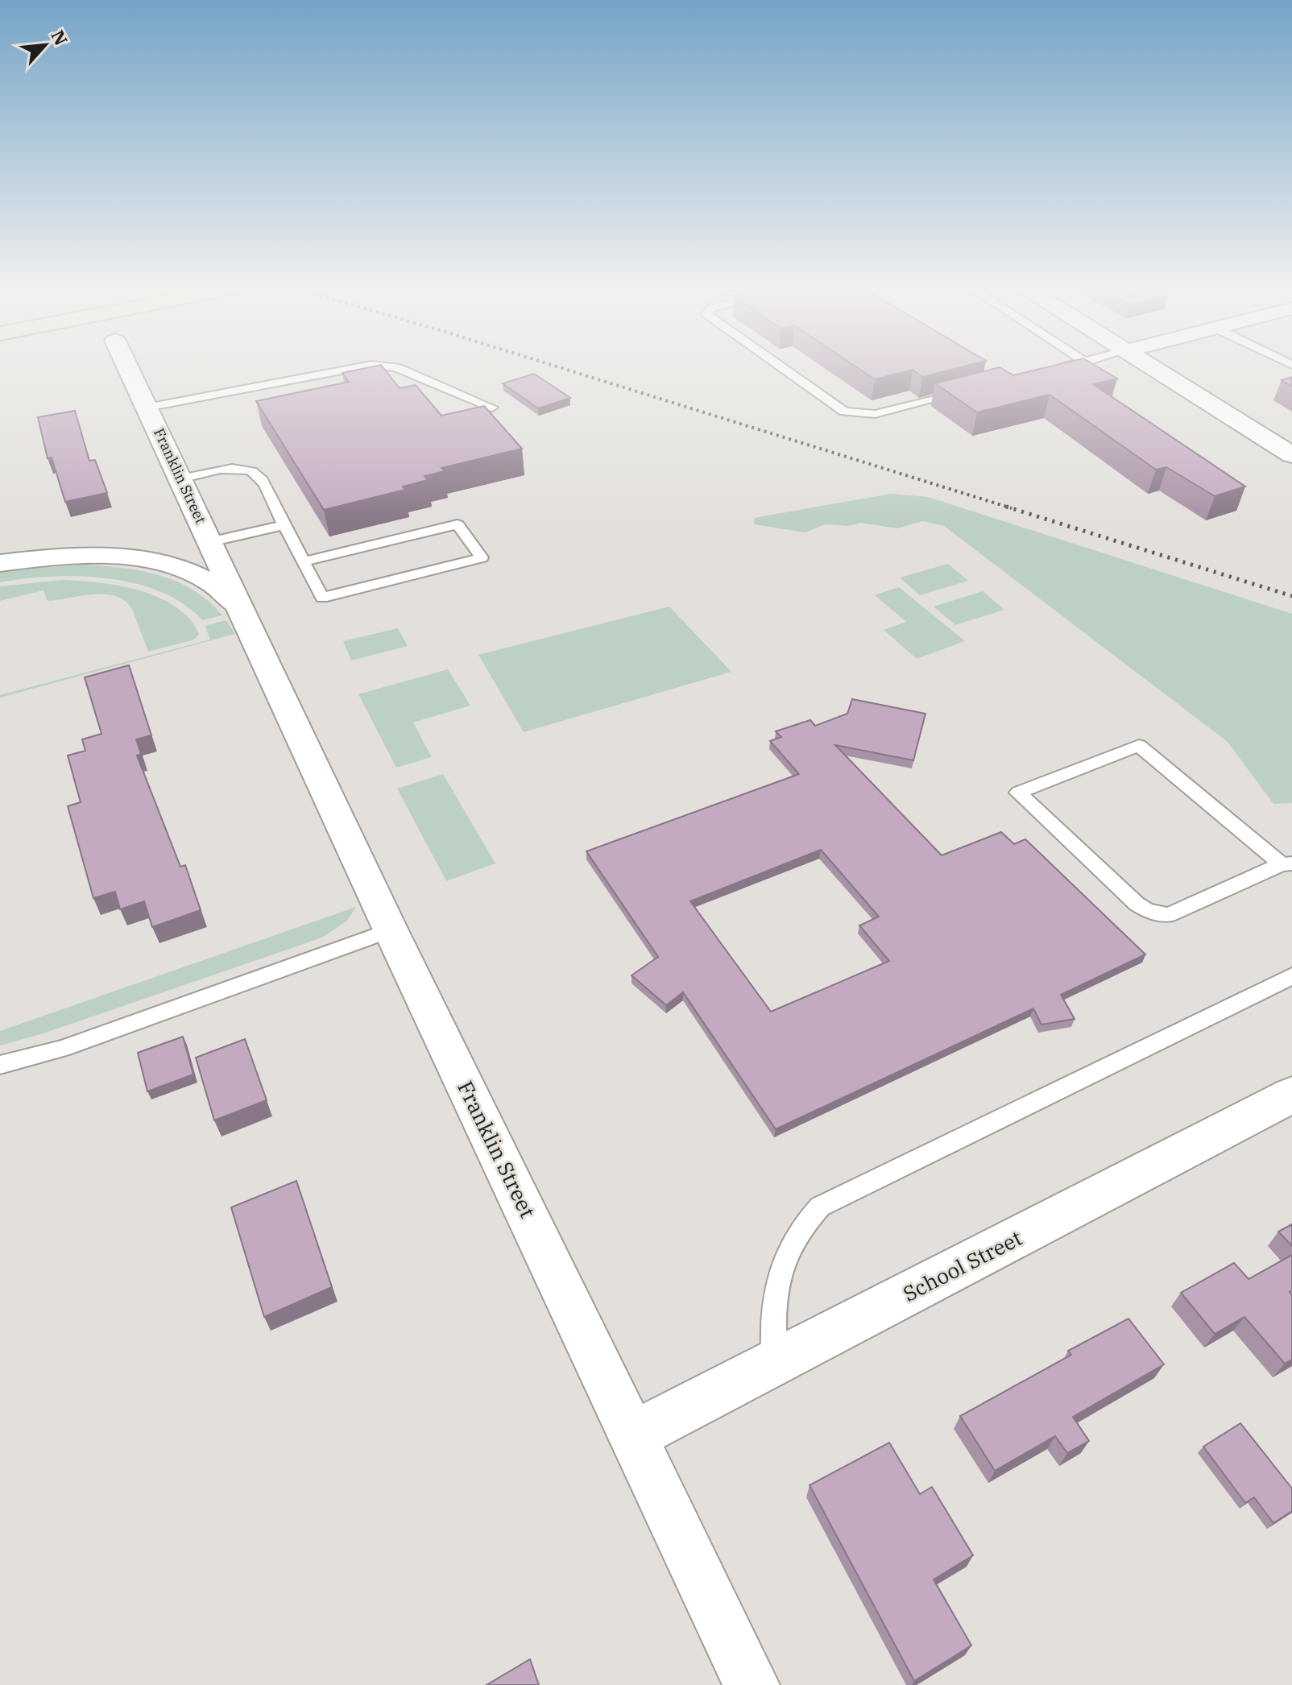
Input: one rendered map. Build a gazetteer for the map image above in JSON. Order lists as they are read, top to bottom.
{
  "streets": {
    "street": ["Franklin Street", "School Street"]
  },
  "crossings": [
    ["Franklin Street", "School Street"]
  ],
  "north": "top right"
}
